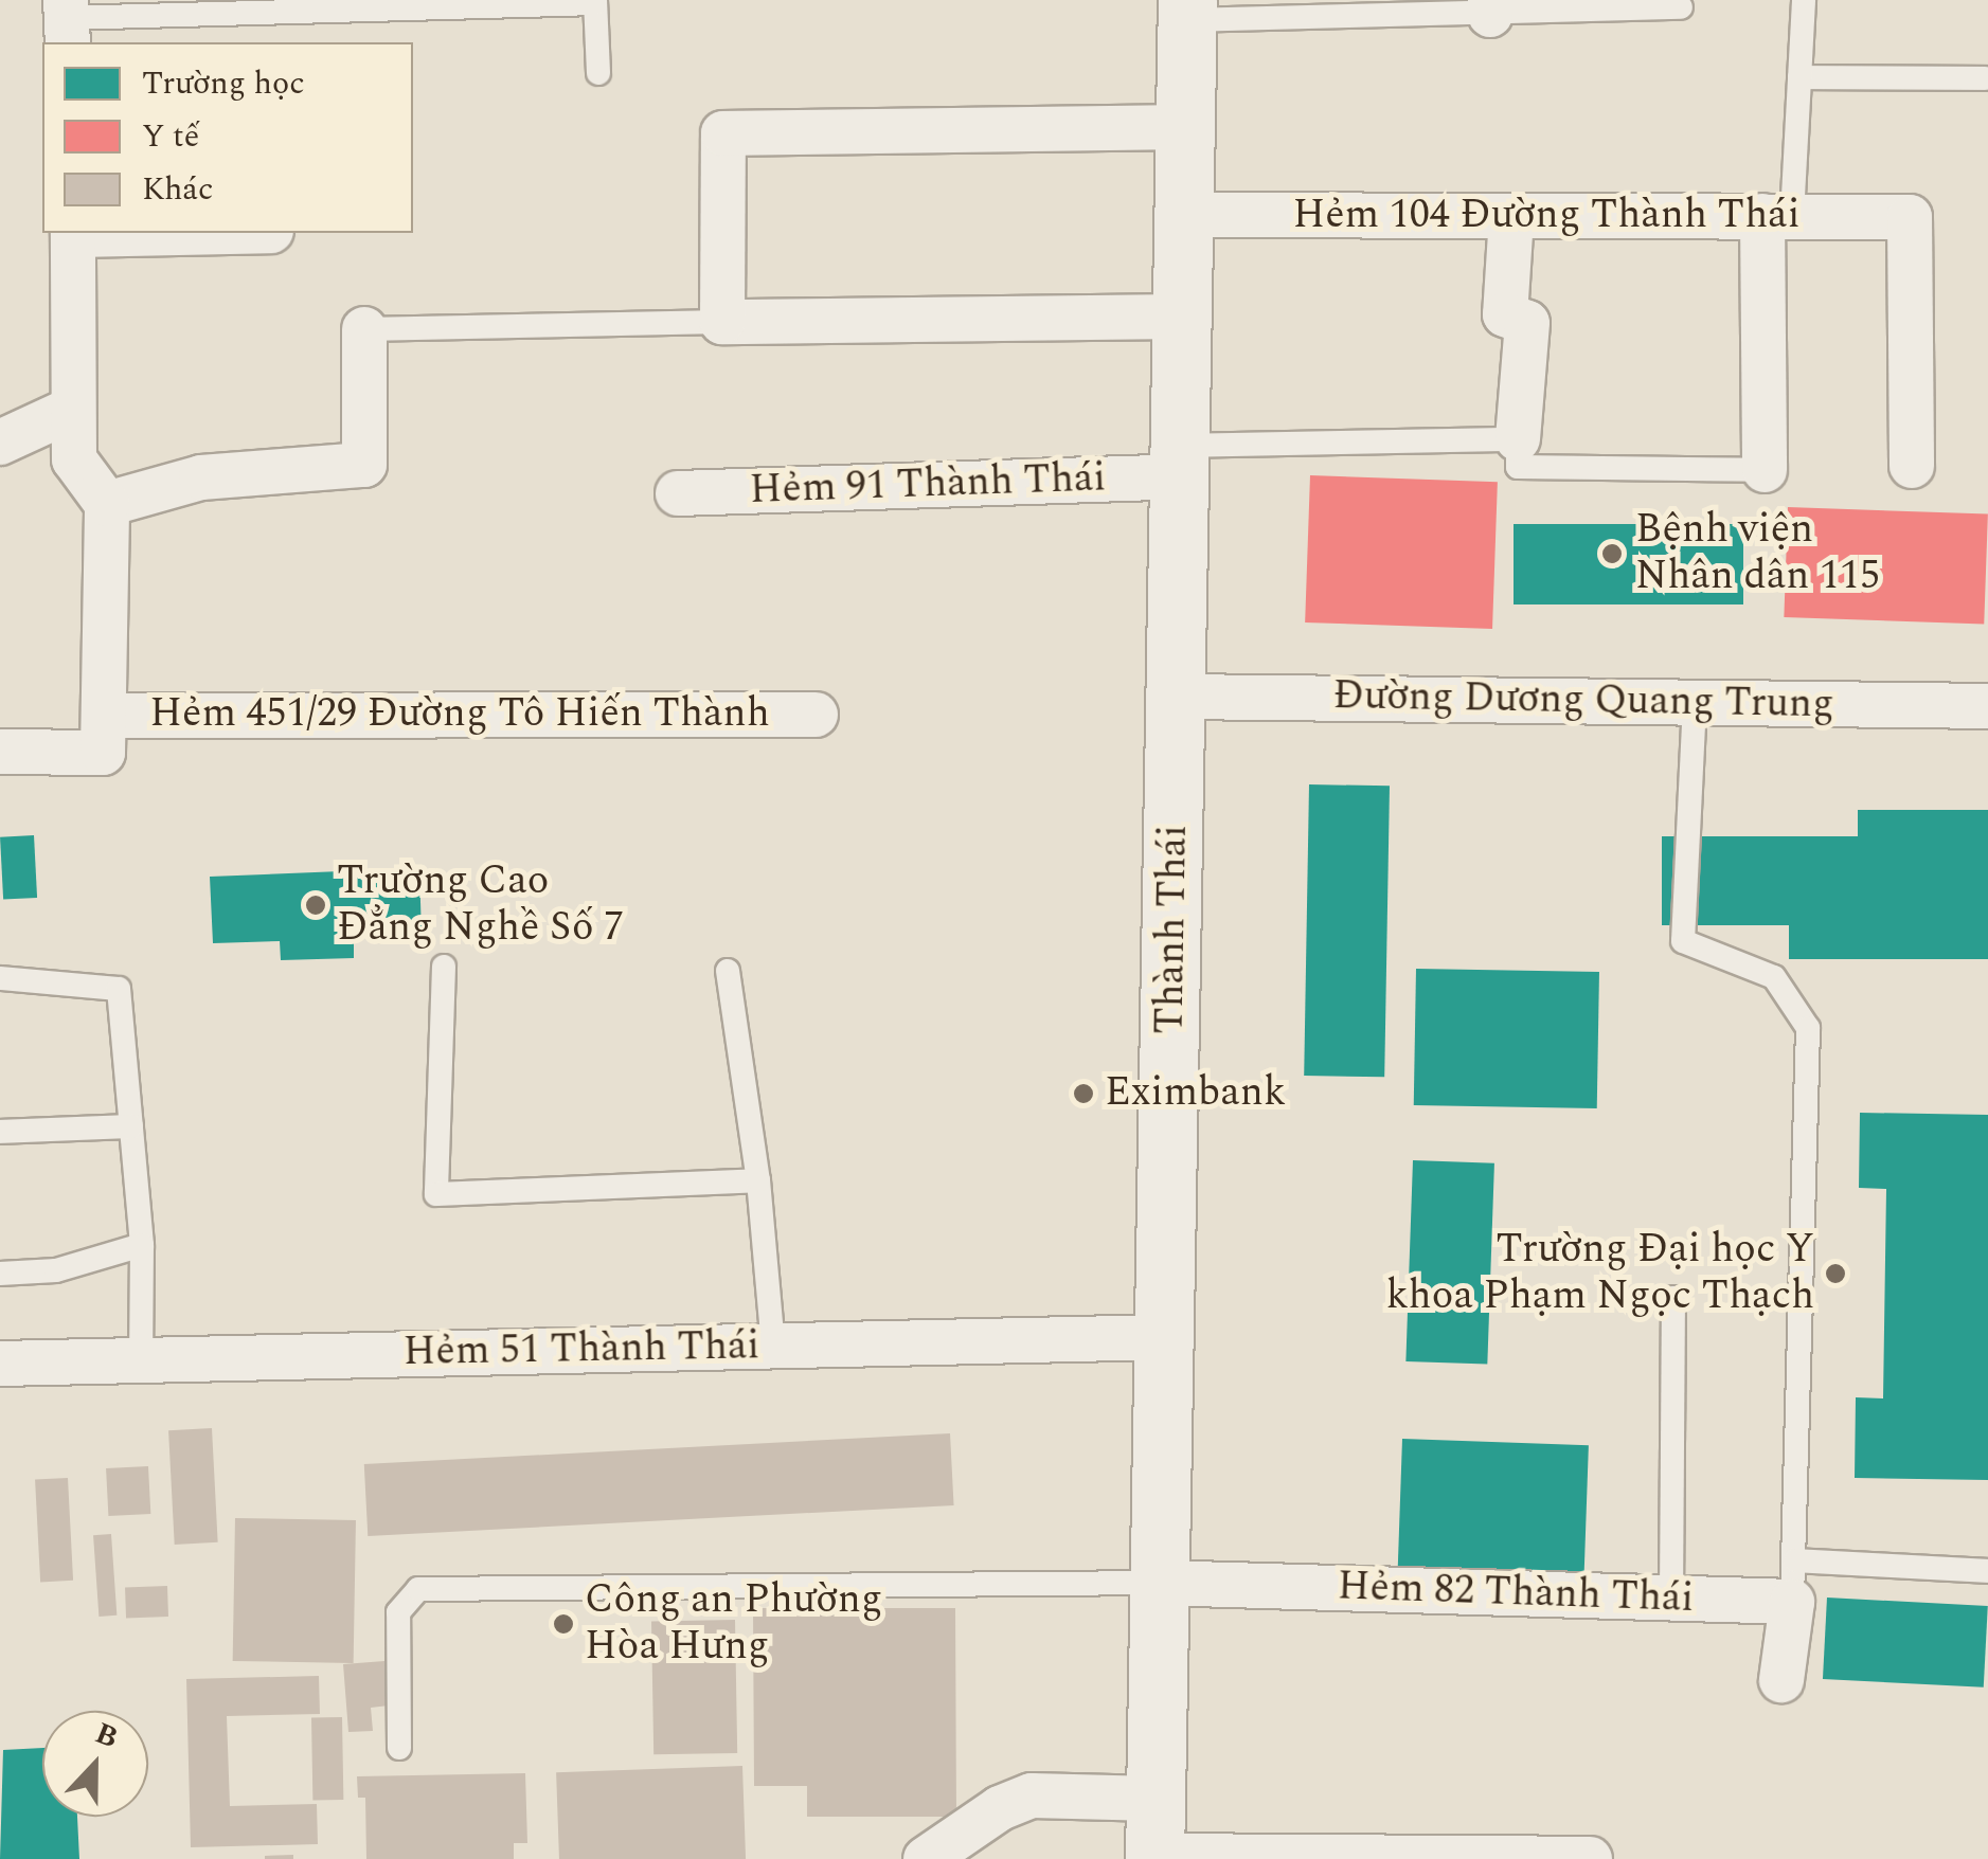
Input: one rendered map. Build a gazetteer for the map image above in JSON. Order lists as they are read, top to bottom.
{
  "streets": {
    "main road": ["Thành Thái"],
    "street": [
      "Hẻm 104 Đường Thành Thái",
      "Hẻm 91 Thành Thái",
      "Đường Dương Quang Trung",
      "Hẻm 451/29 Đường Tô Hiến Thành",
      "Hẻm 51 Thành Thái",
      "Hẻm 82 Thành Thái"
    ]
  },
  "crossings": [
    ["Hẻm 104 Đường Thành Thái", "Thành Thái"],
    ["Hẻm 91 Thành Thái", "Thành Thái"],
    ["Đường Dương Quang Trung", "Thành Thái"],
    ["Thành Thái", "Hẻm 51 Thành Thái"],
    ["Thành Thái", "Hẻm 82 Thành Thái"]
  ],
  "places": [
    "Bệnh viện Nhân dân 115",
    "Trường Cao Đẳng Nghề Số 7",
    "Eximbank",
    "Trường Đại học Y khoa Phạm Ngọc Thạch",
    "Công an Phường Hòa Hưng"
  ],
  "legend": ["Trường học", "Y tế", "Khác"],
  "north": "top"
}
